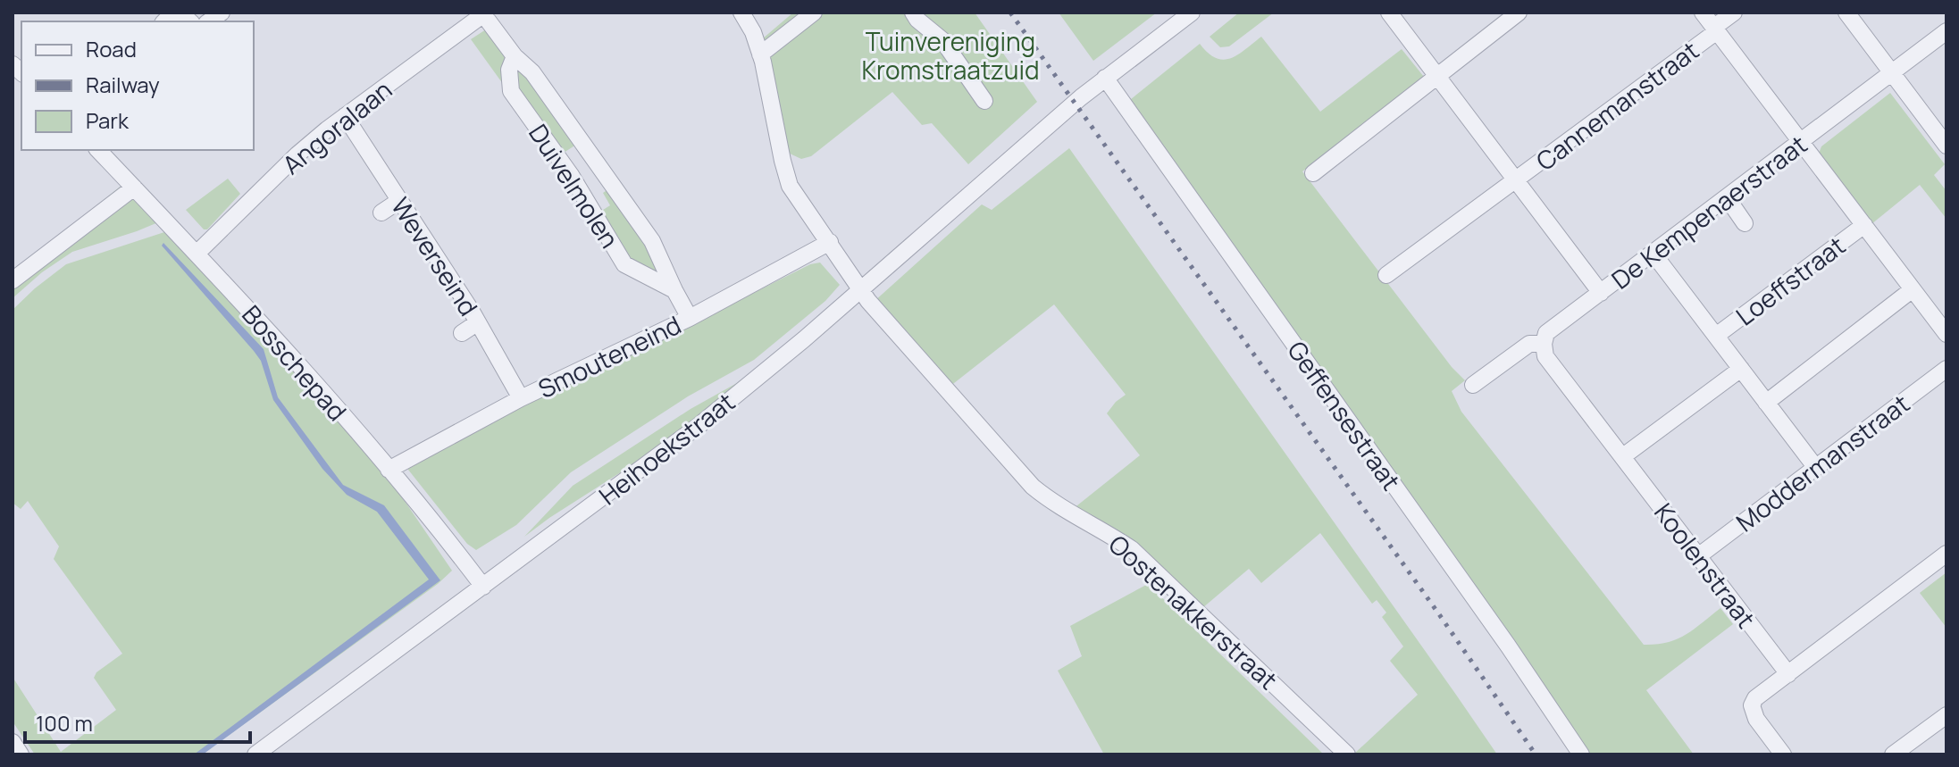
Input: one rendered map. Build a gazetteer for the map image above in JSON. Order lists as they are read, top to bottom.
{
  "streets": {
    "street": [
      "Cannemanstraat",
      "Angoralaan",
      "Duivelmolen",
      "De Kempenaerstraat",
      "Weverseind",
      "Loeffstraat",
      "Smouteneind",
      "Bosschepad",
      "Geffensestraat",
      "Heihoekstraat",
      "Moddermanstraat",
      "Koolenstraat",
      "Oostenakkerstraat"
    ]
  },
  "crossings": [
    ["Angoralaan", "Duivelmolen"],
    ["Angoralaan", "Weverseind"],
    ["Angoralaan", "Bosschepad"],
    ["Duivelmolen", "Smouteneind"],
    ["De Kempenaerstraat", "Koolenstraat"],
    ["Weverseind", "Smouteneind"],
    ["Smouteneind", "Bosschepad"],
    ["Smouteneind", "Oostenakkerstraat"],
    ["Bosschepad", "Heihoekstraat"],
    ["Geffensestraat", "Heihoekstraat"],
    ["Heihoekstraat", "Oostenakkerstraat"],
    ["Moddermanstraat", "Koolenstraat"]
  ],
  "parks": ["Tuinvereniging Kromstraatzuid"],
  "legend": ["Road", "Railway", "Park"],
  "scale_bar": "100 m"
}
